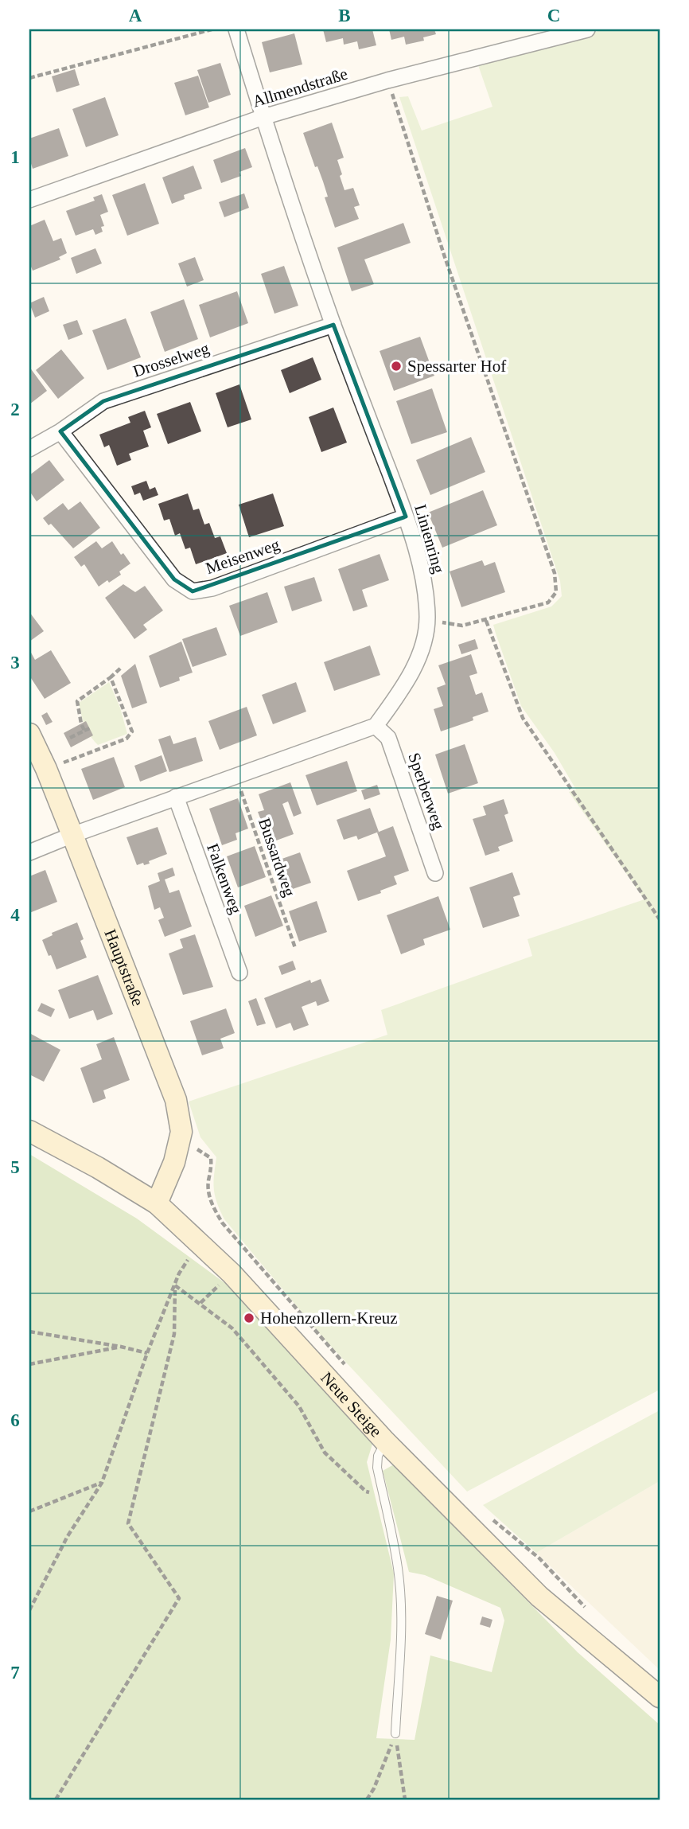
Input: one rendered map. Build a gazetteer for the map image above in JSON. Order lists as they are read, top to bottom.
{
  "streets": {
    "main road": ["Hauptstraße", "Neue Steige"],
    "street": [
      "Allmendstraße",
      "Drosselweg",
      "Linienring",
      "Meisenweg",
      "Sperberweg",
      "Falkenweg"
    ],
    "path": ["Bussardweg"]
  },
  "crossings": [
    ["Allmendstraße", "Linienring"],
    ["Drosselweg", "Linienring"],
    ["Drosselweg", "Meisenweg"],
    ["Linienring", "Meisenweg"],
    ["Linienring", "Sperberweg"],
    ["Hauptstraße", "Neue Steige"]
  ],
  "places": ["Spessarter Hof", "Hohenzollern-Kreuz"],
  "grid": {
    "columns": ["A", "B", "C"],
    "rows": [
      "1",
      "2",
      "3",
      "4",
      "5",
      "6",
      "7"
    ]
  }
}
